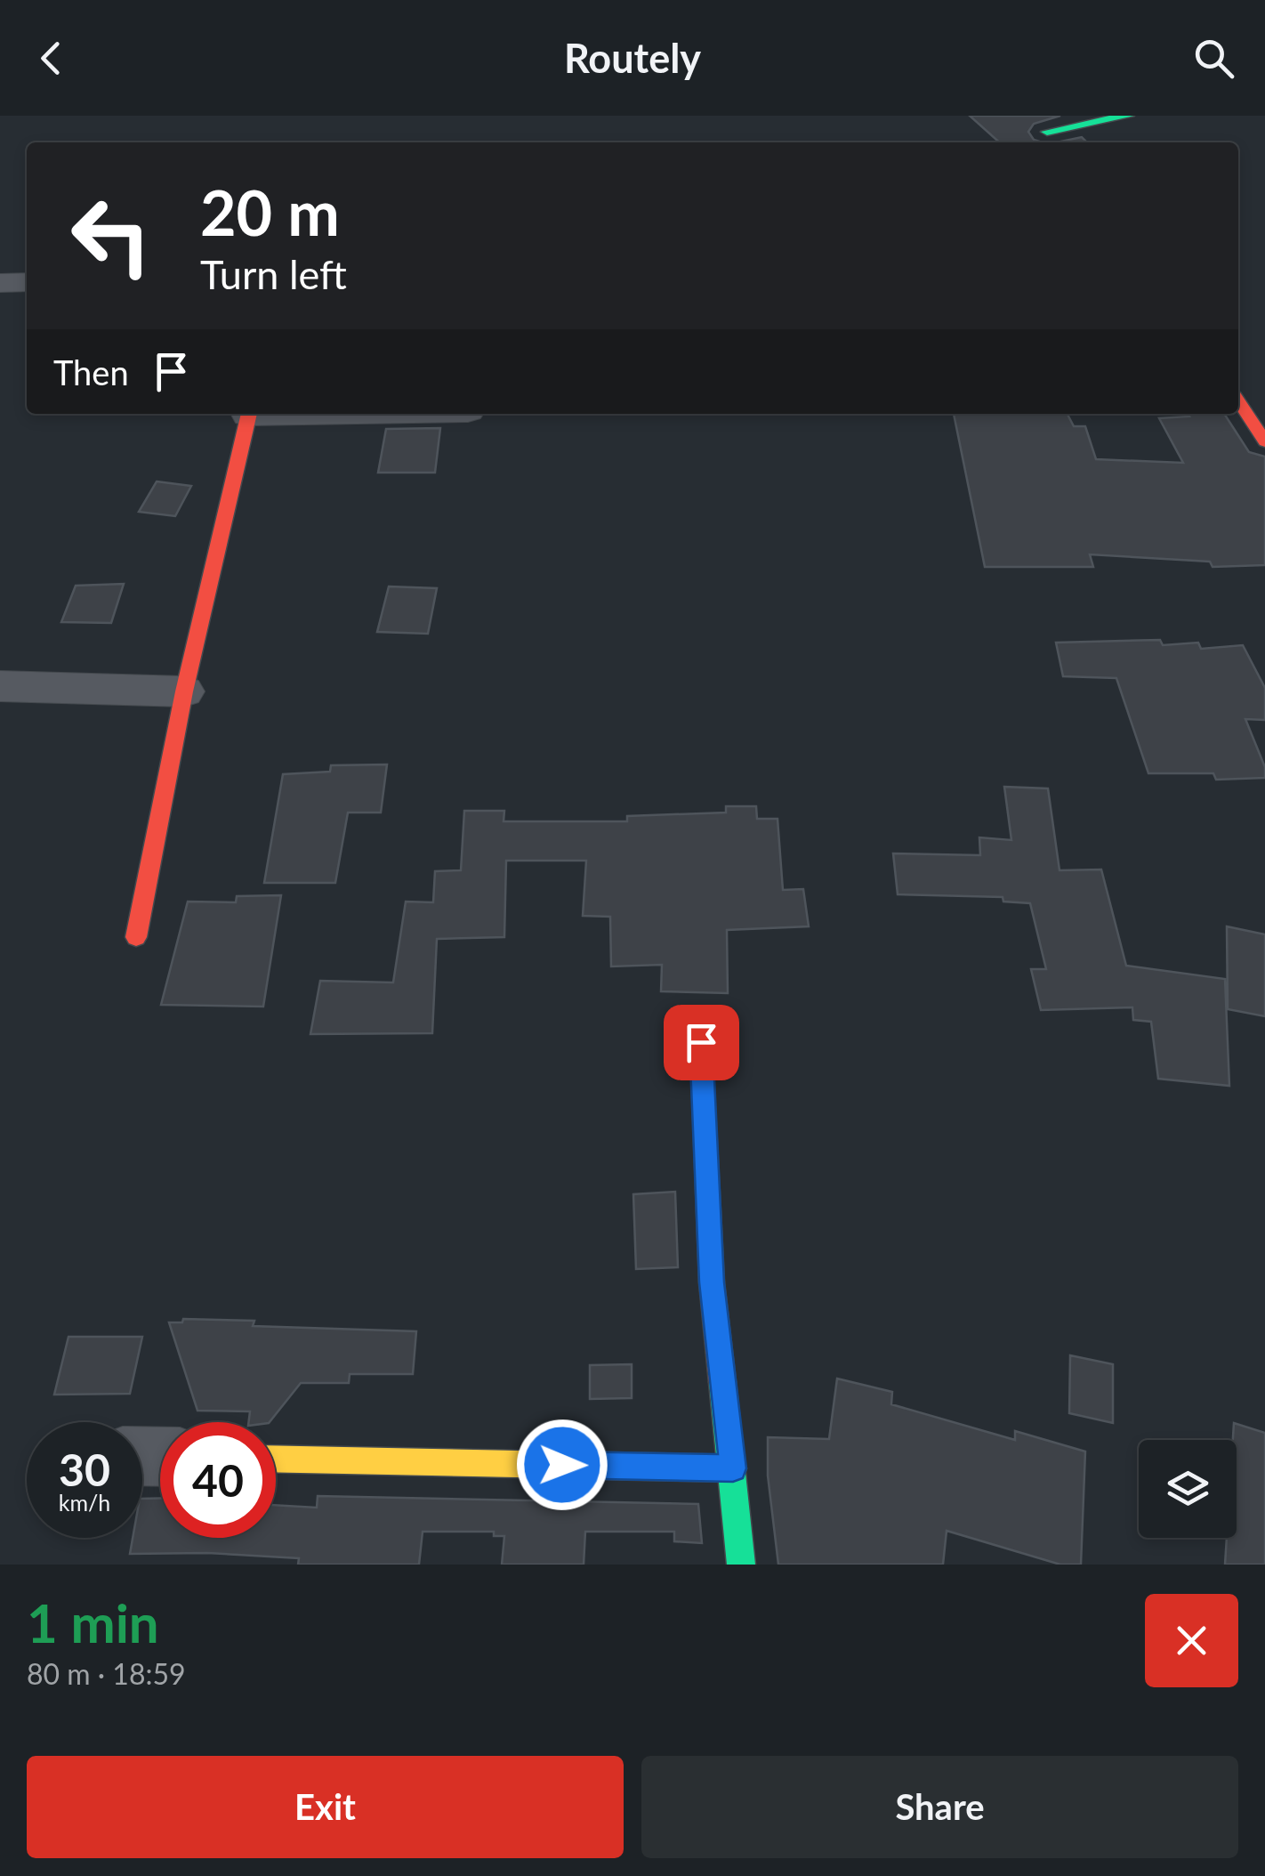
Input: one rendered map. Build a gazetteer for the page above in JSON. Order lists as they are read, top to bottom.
{
  "page": {
    "header": "Routely",
    "turn": ["20 m", "Turn left"],
    "then": "Then",
    "speed": "30 km/h",
    "limit": "40",
    "heading": ["1 min", "80 m · 18:59"],
    "buttons": ["Exit", "Share"]
  }
}
